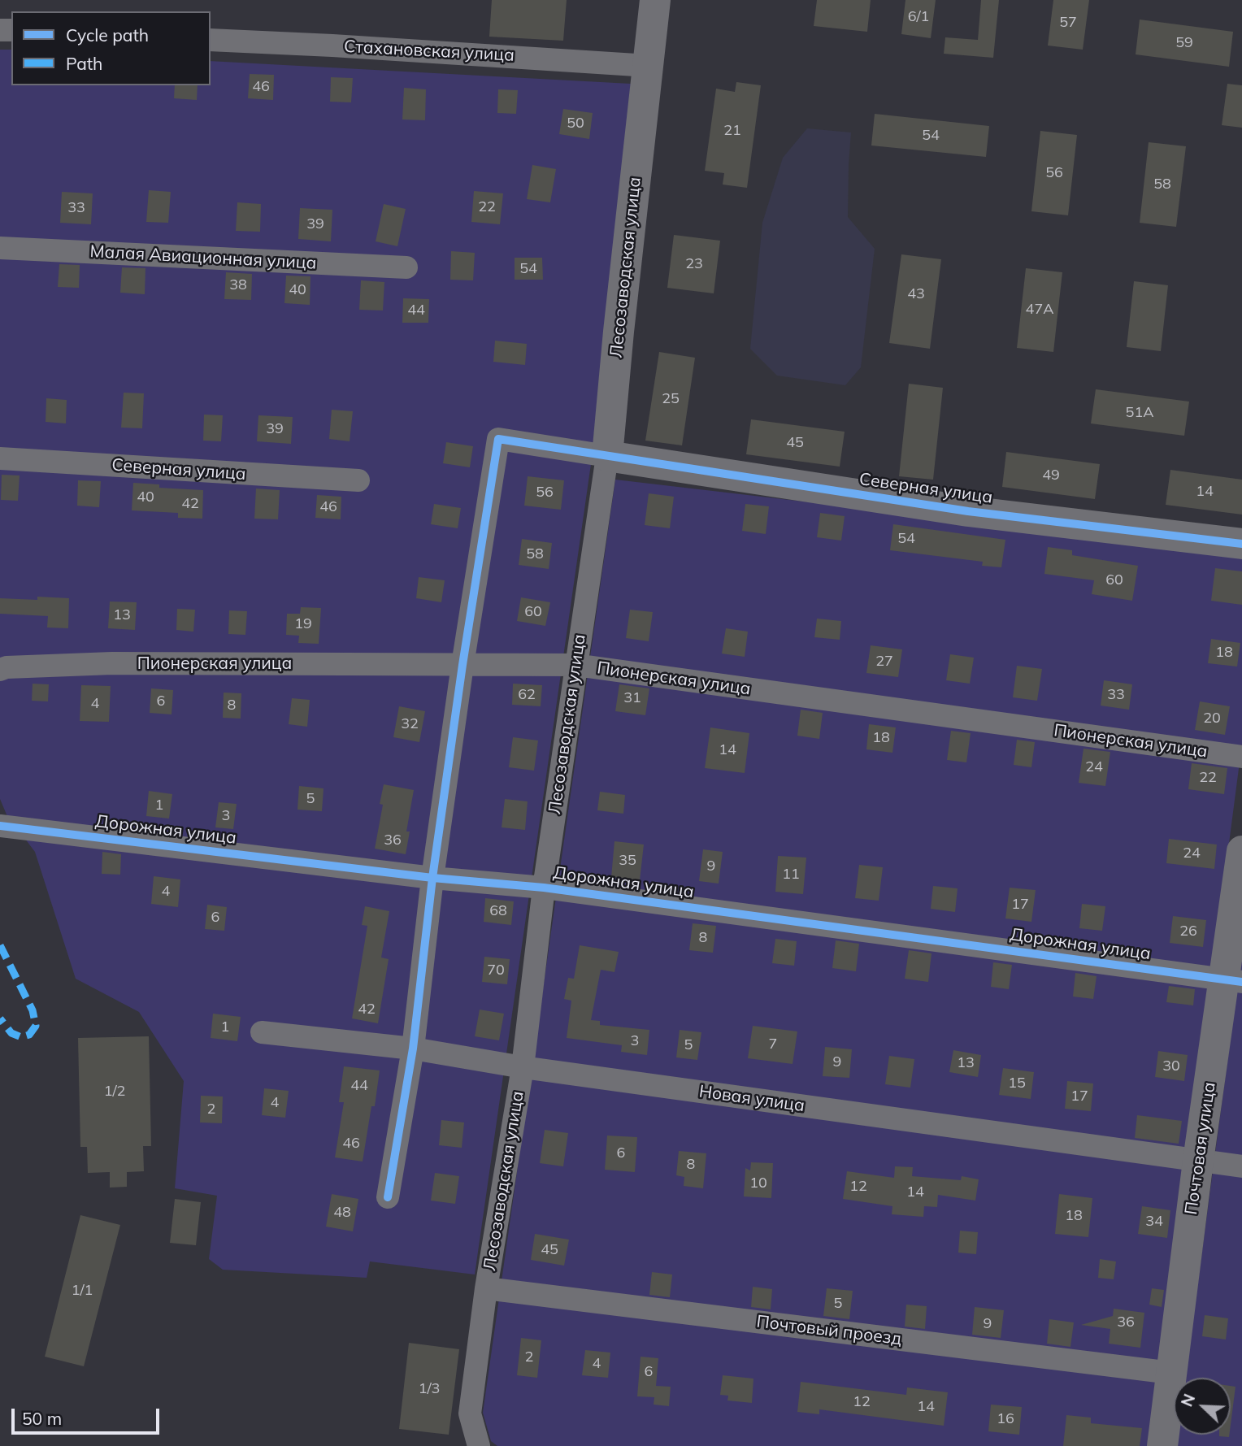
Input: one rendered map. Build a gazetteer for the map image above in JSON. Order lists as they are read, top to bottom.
{
  "streets": {
    "street": [
      "Стахановская улица",
      "Малая Авиационная улица",
      "Лесозаводская улица",
      "Северная улица",
      "Пионерская улица",
      "Дорожная улица",
      "Новая улица",
      "Почтовая улица",
      "Почтовый проезд"
    ]
  },
  "crossings": [
    ["Стахановская улица", "Лесозаводская улица"],
    ["Лесозаводская улица", "Северная улица"],
    ["Лесозаводская улица", "Пионерская улица"],
    ["Лесозаводская улица", "Дорожная улица"],
    ["Лесозаводская улица", "Новая улица"],
    ["Лесозаводская улица", "Почтовый проезд"],
    ["Дорожная улица", "Почтовая улица"],
    ["Новая улица", "Почтовая улица"],
    ["Почтовая улица", "Почтовый проезд"]
  ],
  "house_numbers": [
    "6/1",
    "57",
    "59",
    "46",
    "50",
    "21",
    "54",
    "56",
    "58",
    "22",
    "33",
    "39",
    "23",
    "54",
    "38",
    "40",
    "43",
    "47А",
    "44",
    "25",
    "51А",
    "39",
    "45",
    "49",
    "14",
    "56",
    "40",
    "42",
    "46",
    "54",
    "58",
    "60",
    "60",
    "13",
    "19",
    "18",
    "27",
    "62",
    "33",
    "31",
    "6",
    "4",
    "8",
    "20",
    "32",
    "18",
    "14",
    "24",
    "22",
    "5",
    "1",
    "3",
    "36",
    "24",
    "35",
    "9",
    "11",
    "4",
    "17",
    "68",
    "6",
    "26",
    "8",
    "70",
    "42",
    "1",
    "3",
    "7",
    "5",
    "9",
    "13",
    "30",
    "15",
    "44",
    "1/2",
    "17",
    "4",
    "2",
    "46",
    "6",
    "8",
    "10",
    "12",
    "14",
    "48",
    "18",
    "34",
    "45",
    "1/1",
    "5",
    "36",
    "9",
    "2",
    "4",
    "6",
    "1/3",
    "12",
    "14",
    "16"
  ],
  "legend": ["Cycle path", "Path"],
  "scale_bar": "50 m",
  "north": "top left"
}
